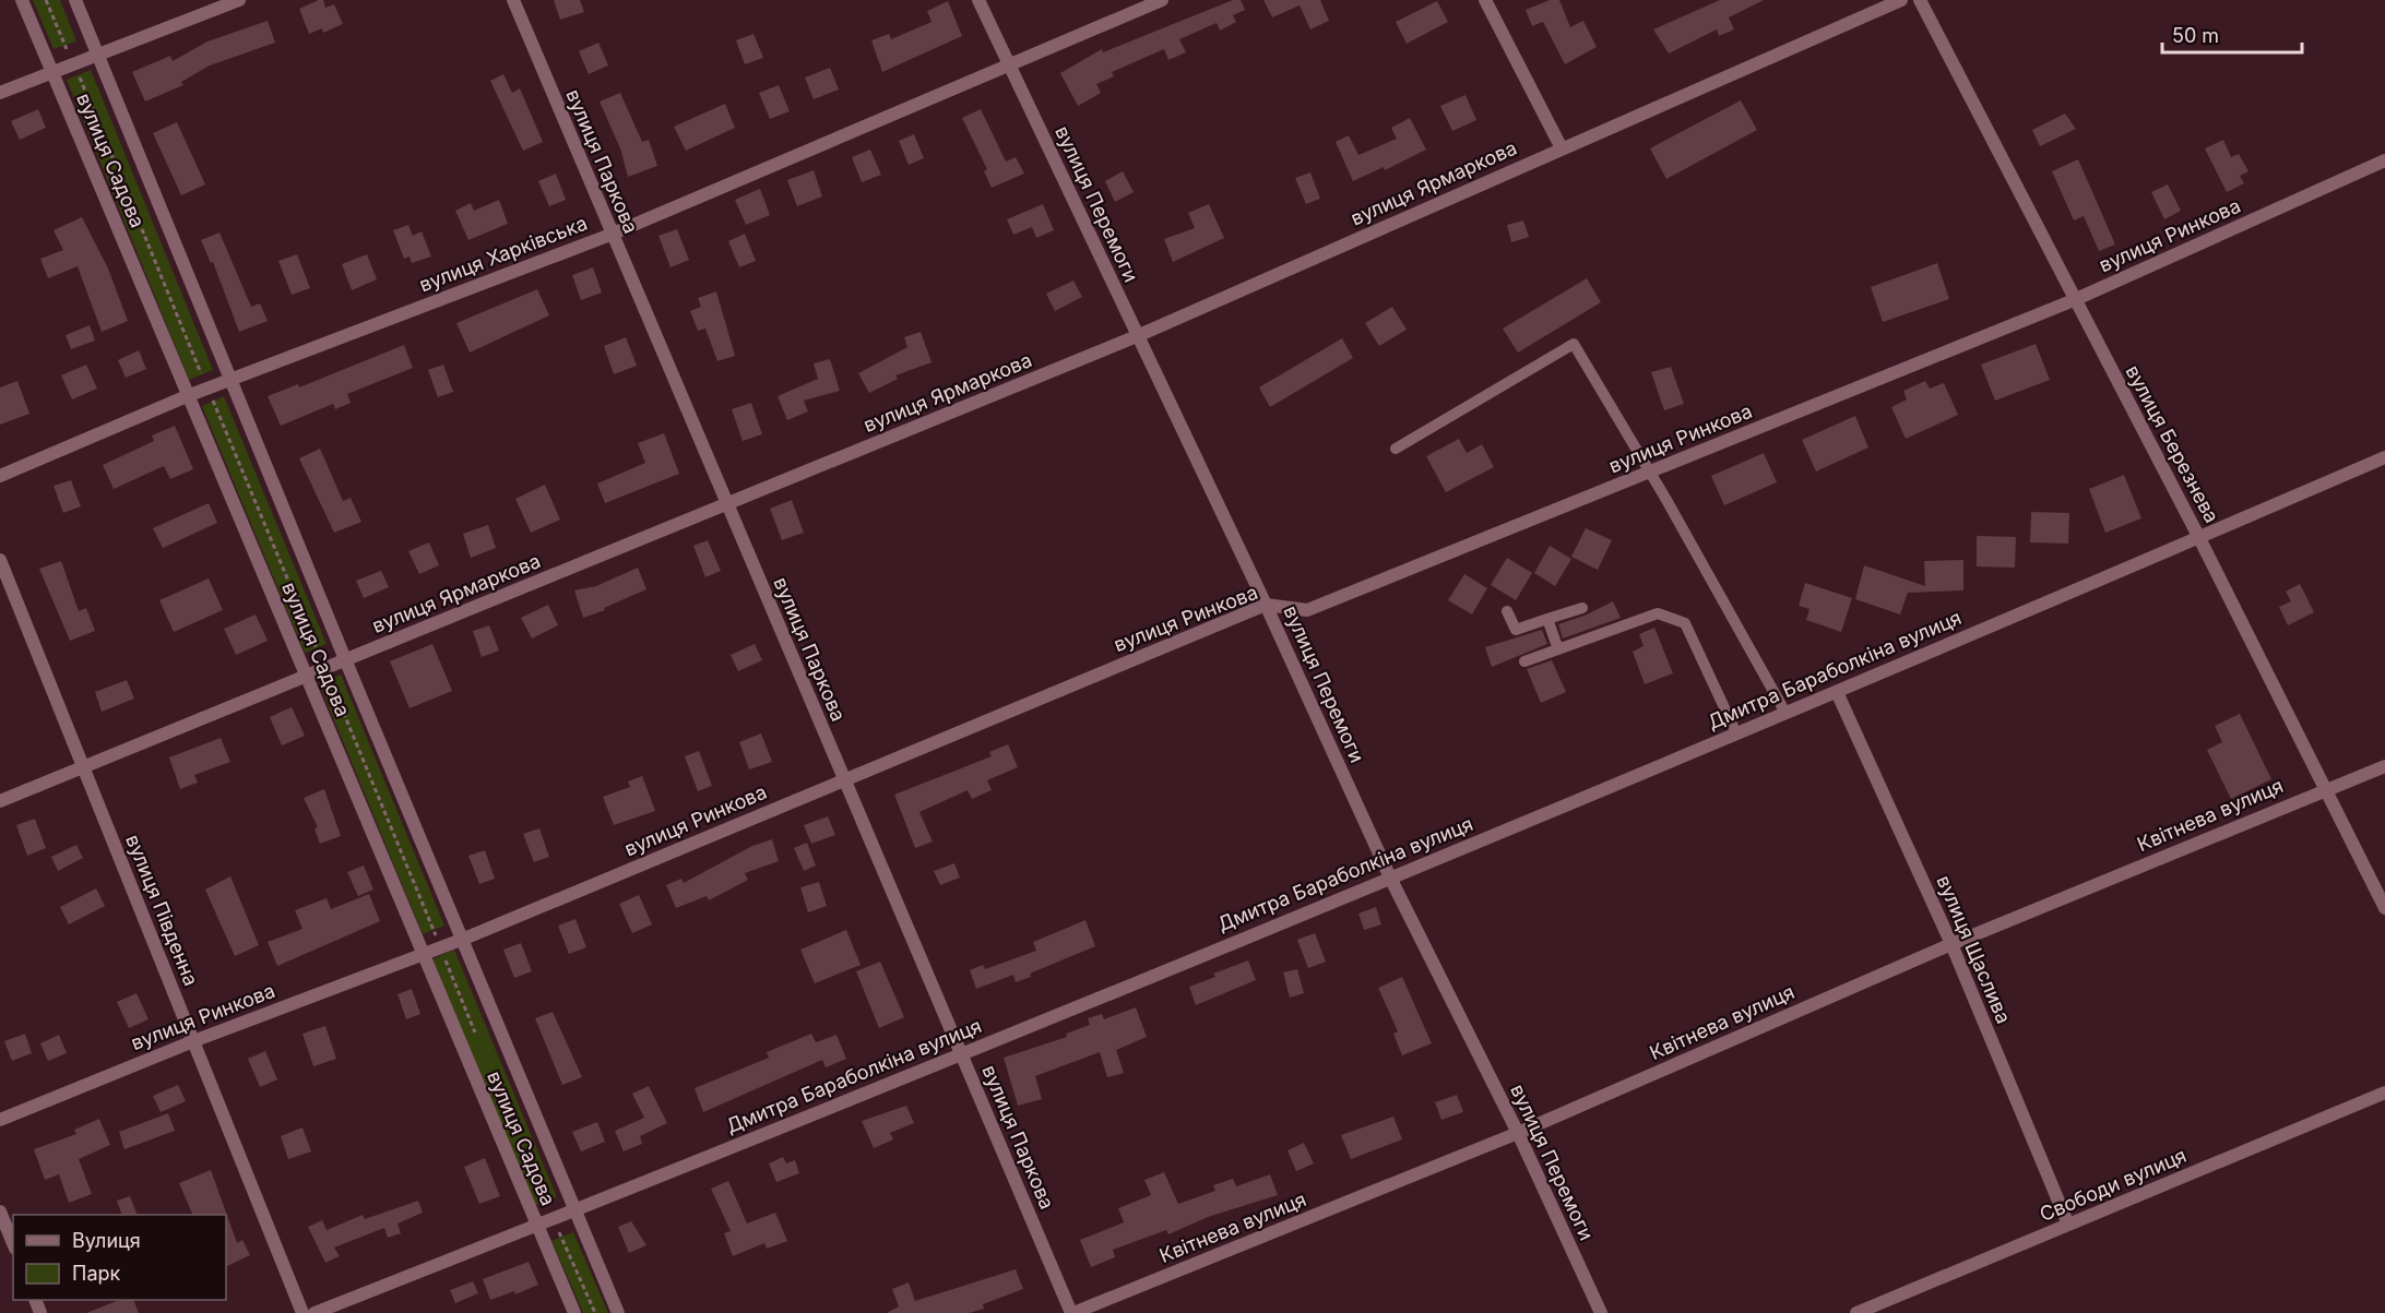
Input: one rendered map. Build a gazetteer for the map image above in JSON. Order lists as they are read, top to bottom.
{
  "streets": {
    "street": [
      "вулиця Садова",
      "вулиця Паркова",
      "вулиця Ярмаркова",
      "вулиця Перемоги",
      "вулиця Ринкова",
      "вулиця Харківська",
      "вулиця Березнева",
      "Дмитра Бараболкіна вулиця",
      "Квітнева вулиця",
      "вулиця Південна",
      "вулиця Щаслива",
      "Свободи вулиця"
    ]
  },
  "crossings": [
    ["вулиця Садова", "вулиця Ярмаркова"],
    ["вулиця Садова", "вулиця Ринкова"],
    ["вулиця Садова", "вулиця Харківська"],
    ["вулиця Садова", "Дмитра Бараболкіна вулиця"],
    ["вулиця Паркова", "вулиця Ярмаркова"],
    ["вулиця Паркова", "вулиця Ринкова"],
    ["вулиця Паркова", "вулиця Харківська"],
    ["вулиця Паркова", "Дмитра Бараболкіна вулиця"],
    ["вулиця Паркова", "Квітнева вулиця"],
    ["вулиця Ярмаркова", "вулиця Перемоги"],
    ["вулиця Ярмаркова", "вулиця Південна"],
    ["вулиця Перемоги", "вулиця Ринкова"],
    ["вулиця Перемоги", "вулиця Харківська"],
    ["вулиця Перемоги", "Дмитра Бараболкіна вулиця"],
    ["вулиця Перемоги", "Квітнева вулиця"],
    ["вулиця Ринкова", "вулиця Березнева"],
    ["вулиця Ринкова", "вулиця Південна"],
    ["вулиця Березнева", "Дмитра Бараболкіна вулиця"],
    ["вулиця Березнева", "Квітнева вулиця"],
    ["Дмитра Бараболкіна вулиця", "вулиця Щаслива"],
    ["Квітнева вулиця", "вулиця Щаслива"],
    ["вулиця Щаслива", "Свободи вулиця"]
  ],
  "legend": ["Вулиця", "Парк"],
  "scale_bar": "50 m"
}
